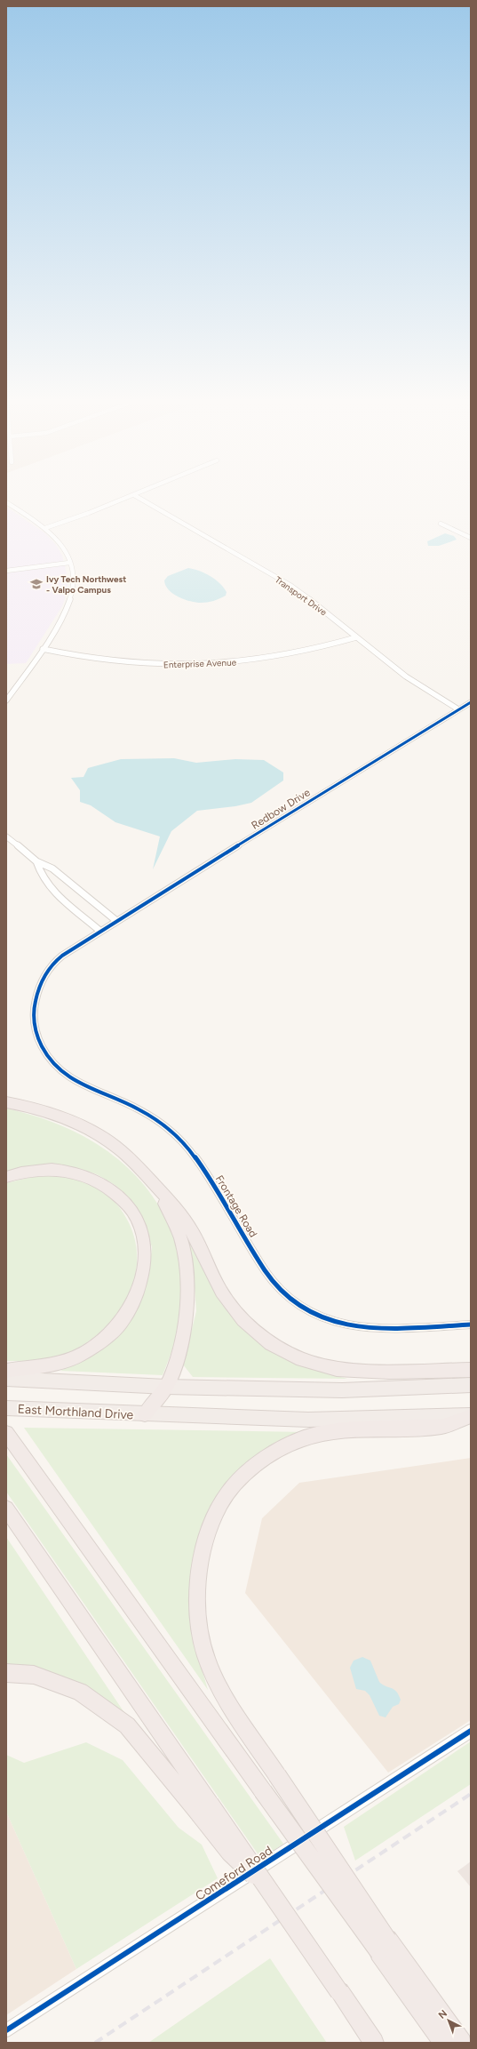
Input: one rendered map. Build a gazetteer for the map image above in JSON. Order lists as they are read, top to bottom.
{
  "streets": {
    "highway": ["East Morthland Drive"],
    "street": [
      "Transport Drive",
      "Enterprise Avenue",
      "Redbow Drive",
      "Frontage Road",
      "Comeford Road"
    ]
  },
  "crossings": [
    ["Transport Drive", "Enterprise Avenue"],
    ["Transport Drive", "Redbow Drive"],
    ["Redbow Drive", "Frontage Road"]
  ],
  "places": {
    "school or university": ["Ivy Tech Northwest - Valpo Campus"]
  },
  "north": "top left"
}
